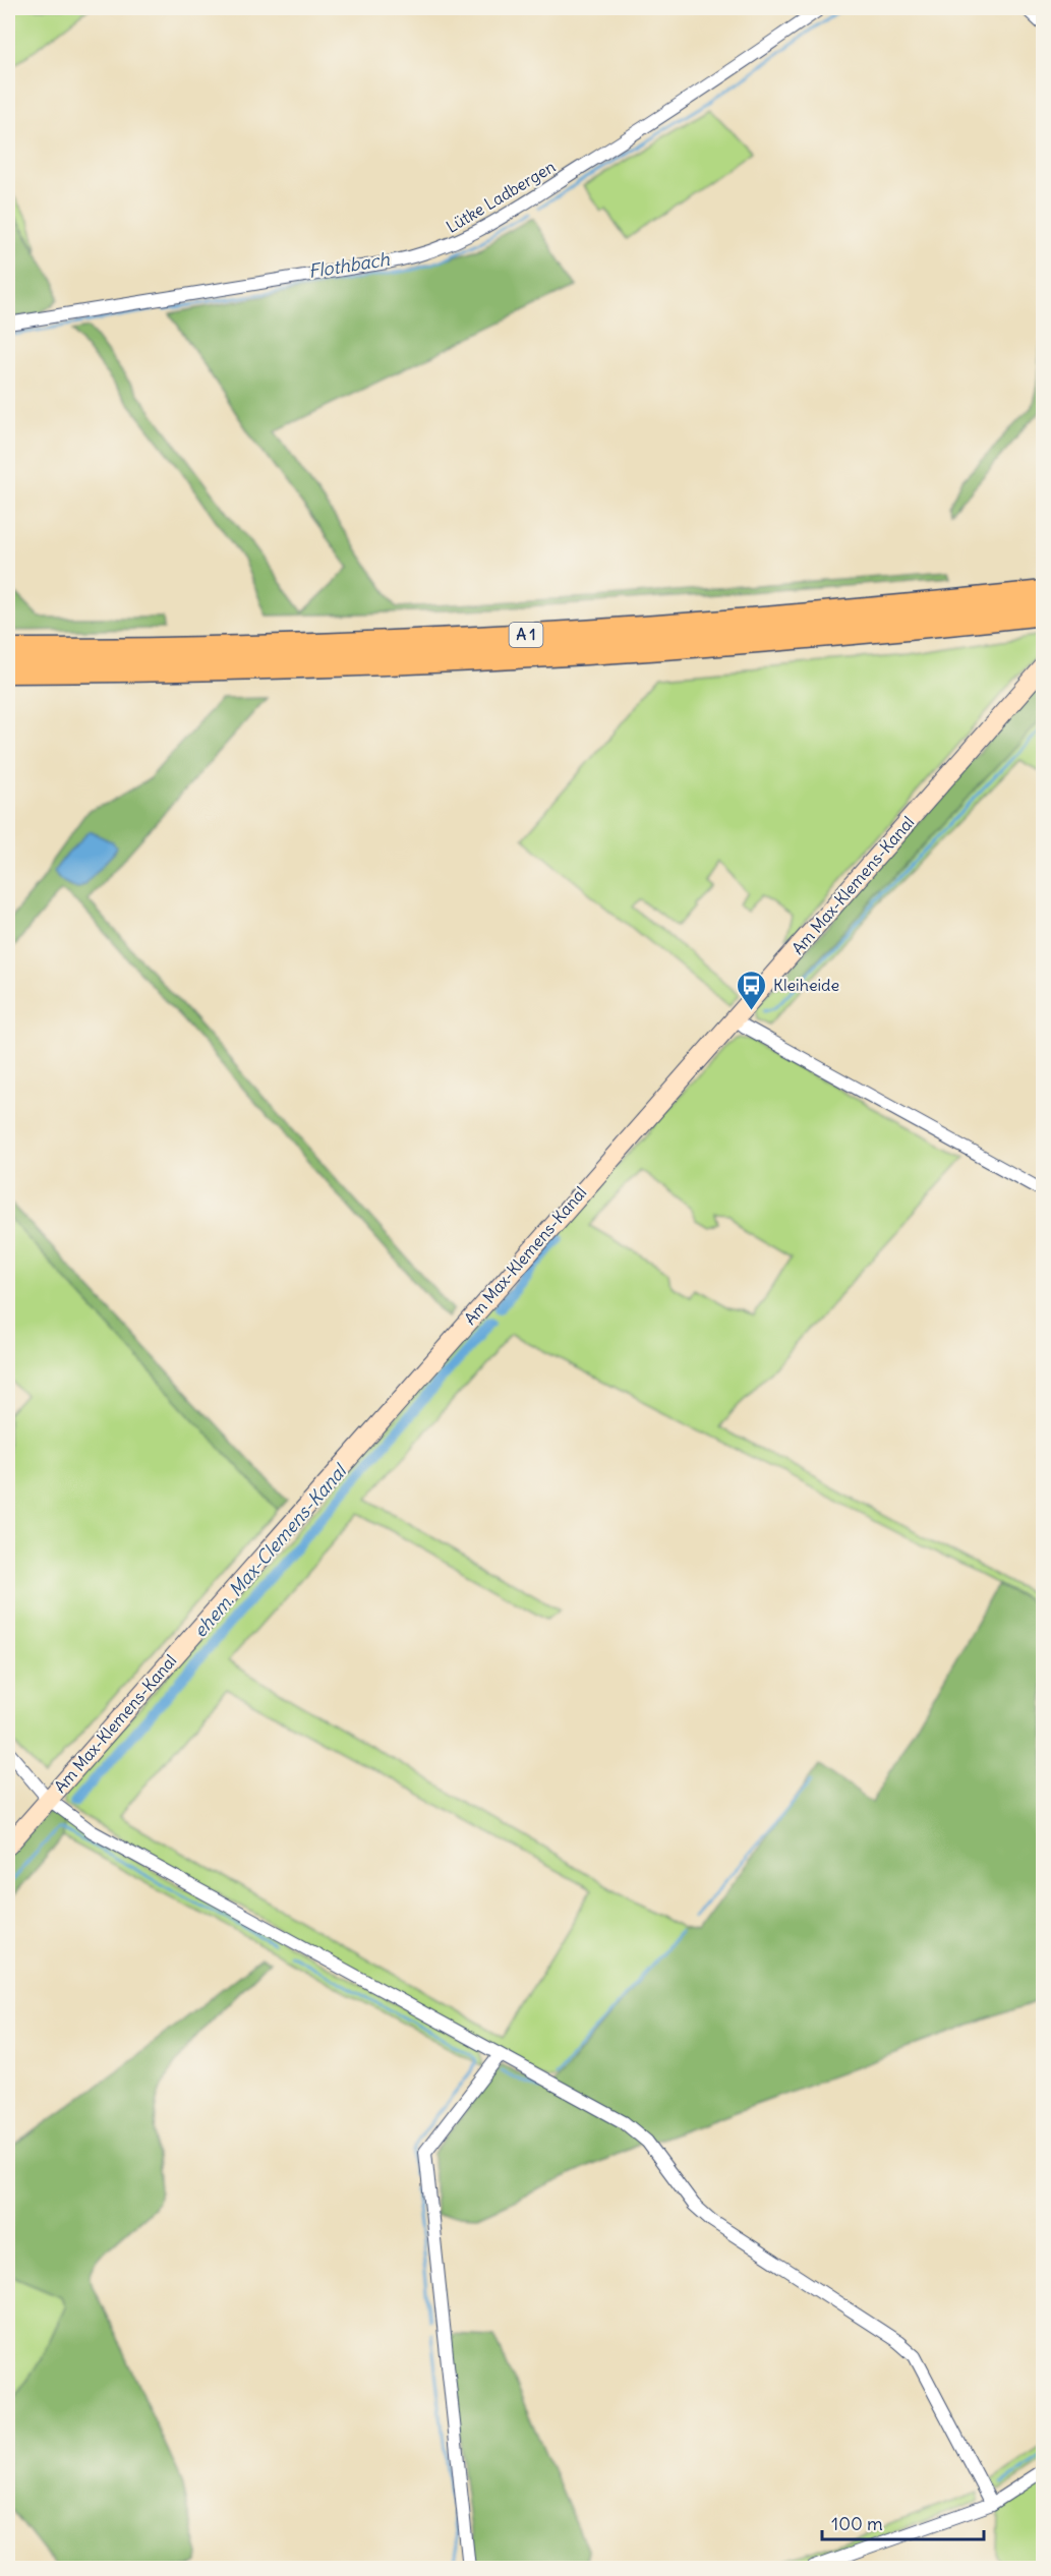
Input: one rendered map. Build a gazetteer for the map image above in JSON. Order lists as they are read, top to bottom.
{
  "streets": {
    "highway": ["A 1"],
    "main road": ["Am Max-Klemens-Kanal"],
    "street": ["Lütke Ladbergen"]
  },
  "water": ["Flothbach", "ehem. Max-Clemens-Kanal"],
  "places": {
    "bus stop": ["Kleiheide"]
  },
  "scale_bar": "100 m"
}
